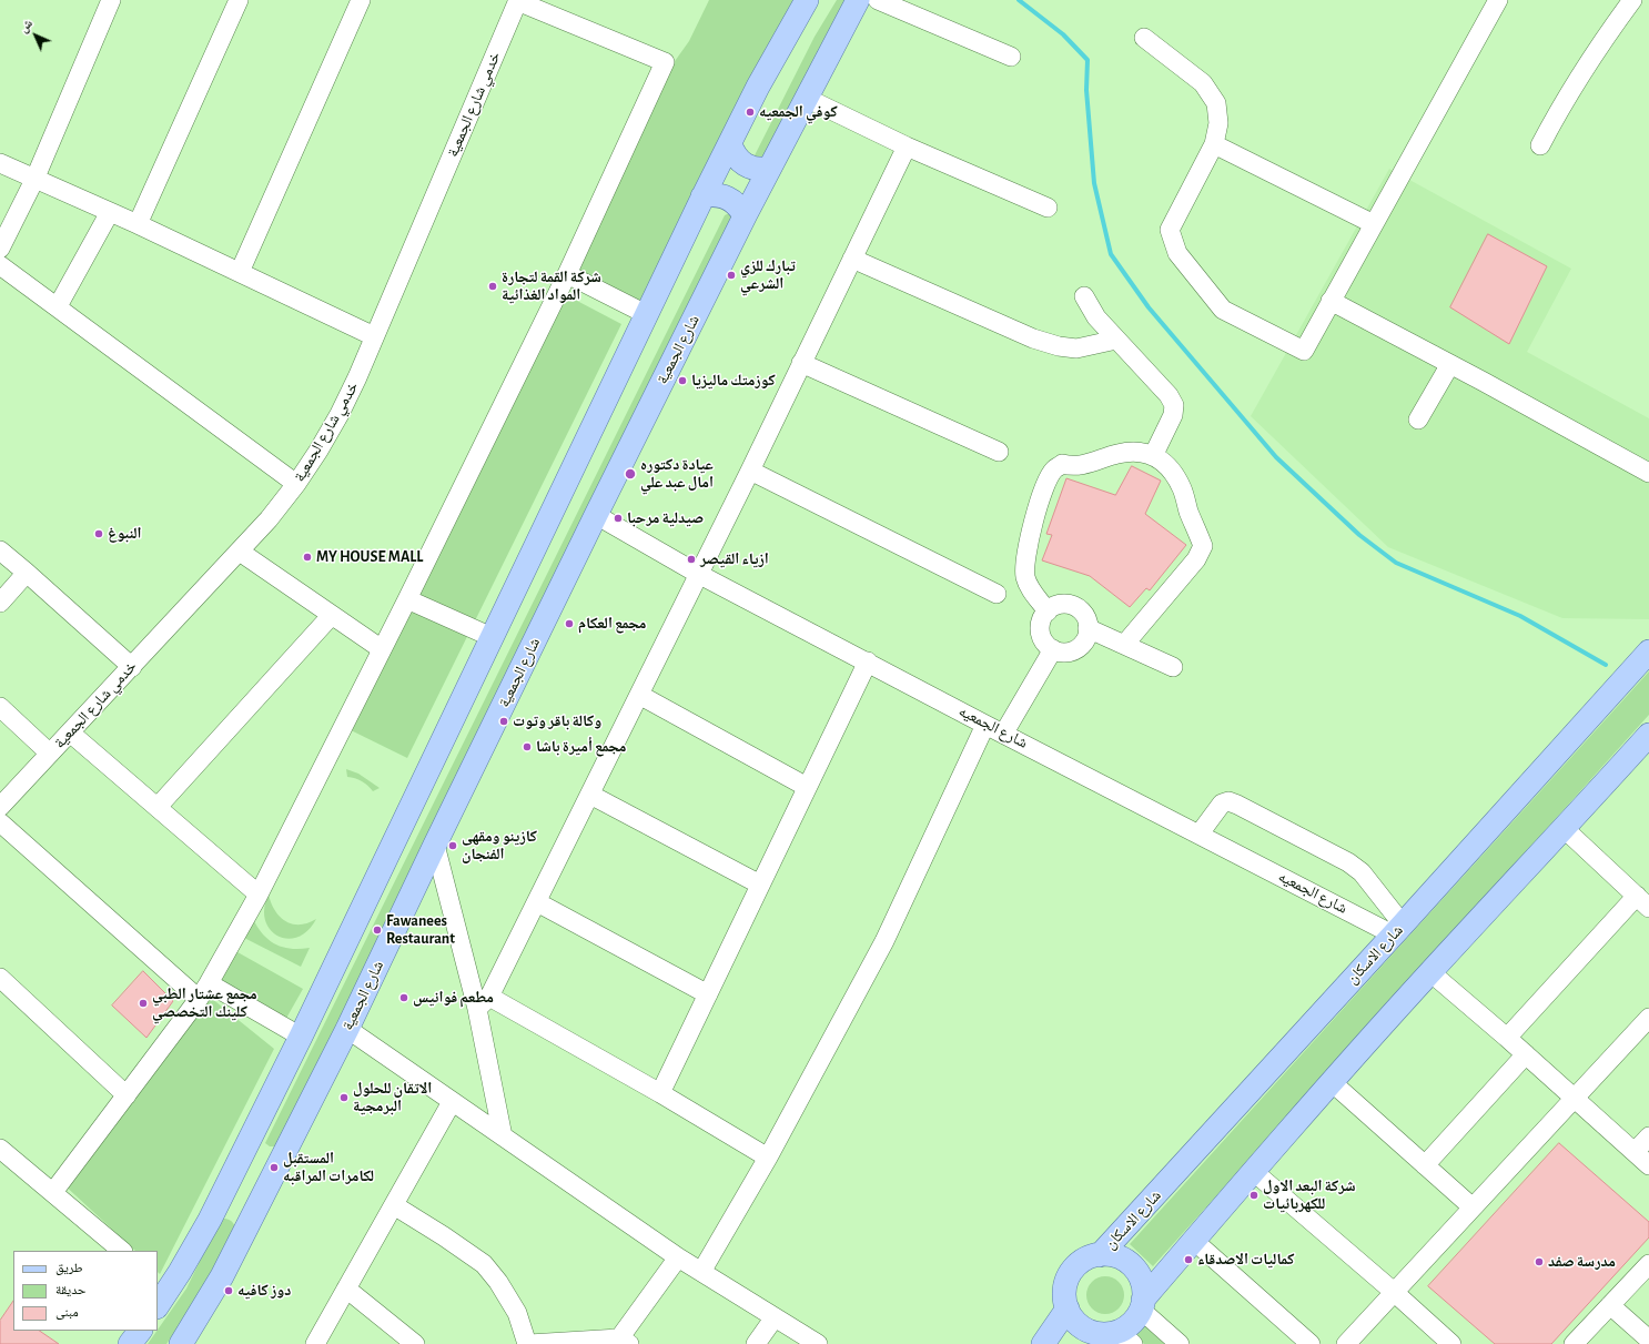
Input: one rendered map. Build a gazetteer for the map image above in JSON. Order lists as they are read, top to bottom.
{
  "streets": {
    "main road": ["شارع الجمعية", "شارع الاسكان"],
    "street": ["خدمي شارع الجمعية", "شارع الجمعيه"]
  },
  "crossings": [
    ["شارع الجمعية", "شارع الجمعيه"],
    ["شارع الجمعيه", "شارع الاسكان"]
  ],
  "places": [
    "كوفي الجمعيه",
    "تبارك للزي الشرعي",
    "شركة القمة لتجارة المواد الغذائية",
    "كوزمتك ماليزيا",
    "عيادة دكتوره امال عبد علي",
    "صيدلية مرحبا",
    "النبوغ",
    "MY HOUSE MALL",
    "ازياء القيصر",
    "مجمع العكام",
    "وكالة باقر وتوت",
    "مجمع أميرة باشا",
    "كازينو ومقهى الفنجان",
    "Fawanees Restaurant",
    "مطعم فوانيس",
    "مجمع عشتار الطبي كلينك التخصصي",
    "الاتقان للحلول البرمجية",
    "المستقبل لكامرات المراقبه",
    "شركة البعد الاول للكهربائيات",
    "كماليات الاصدقاء",
    "مدرسة صفد",
    "دوز كافيه"
  ],
  "legend": ["طريق", "حديقة", "مبنى"],
  "north": "top left"
}
